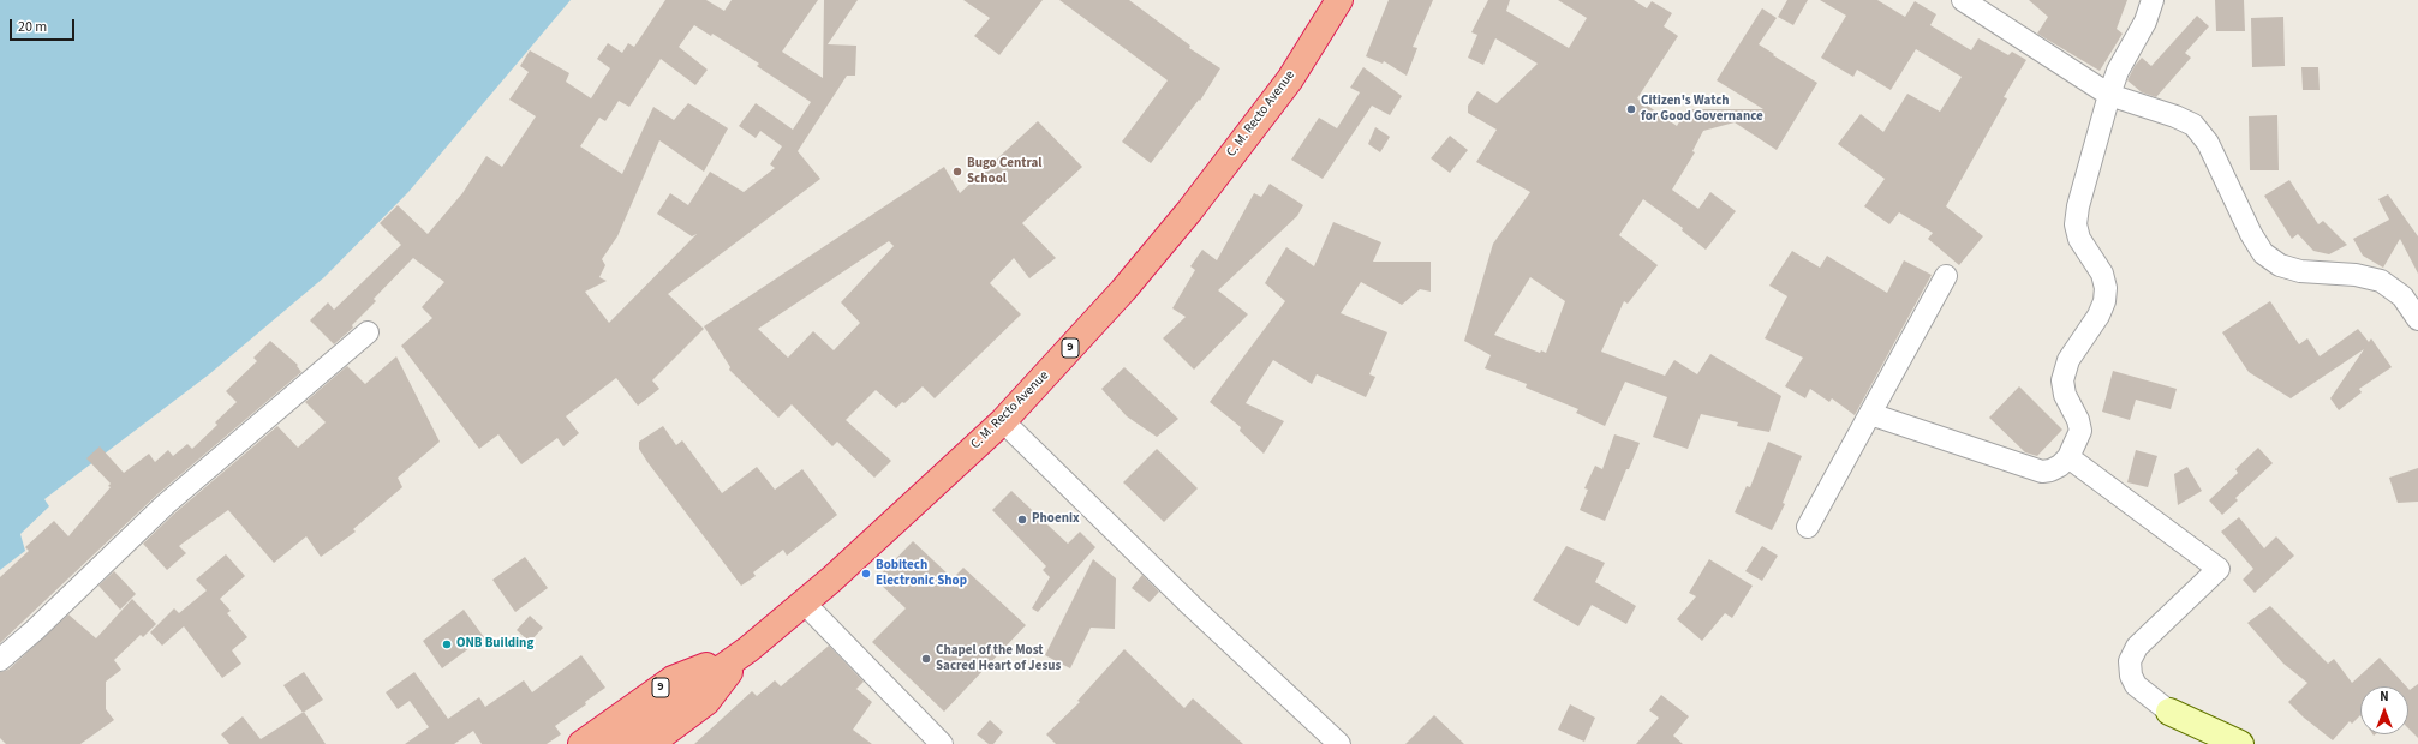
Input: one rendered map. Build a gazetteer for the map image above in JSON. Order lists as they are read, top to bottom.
{
  "streets": {
    "highway": ["C. M. Recto Avenue", "9"]
  },
  "places": [
    "Citizen's Watch for Good Governance",
    "Bugo Central School",
    "Phoenix",
    "Bobitech Electronic Shop",
    "ONB Building",
    "Chapel of the Most Sacred Heart of Jesus"
  ],
  "scale_bar": "20 m",
  "north": "top"
}
